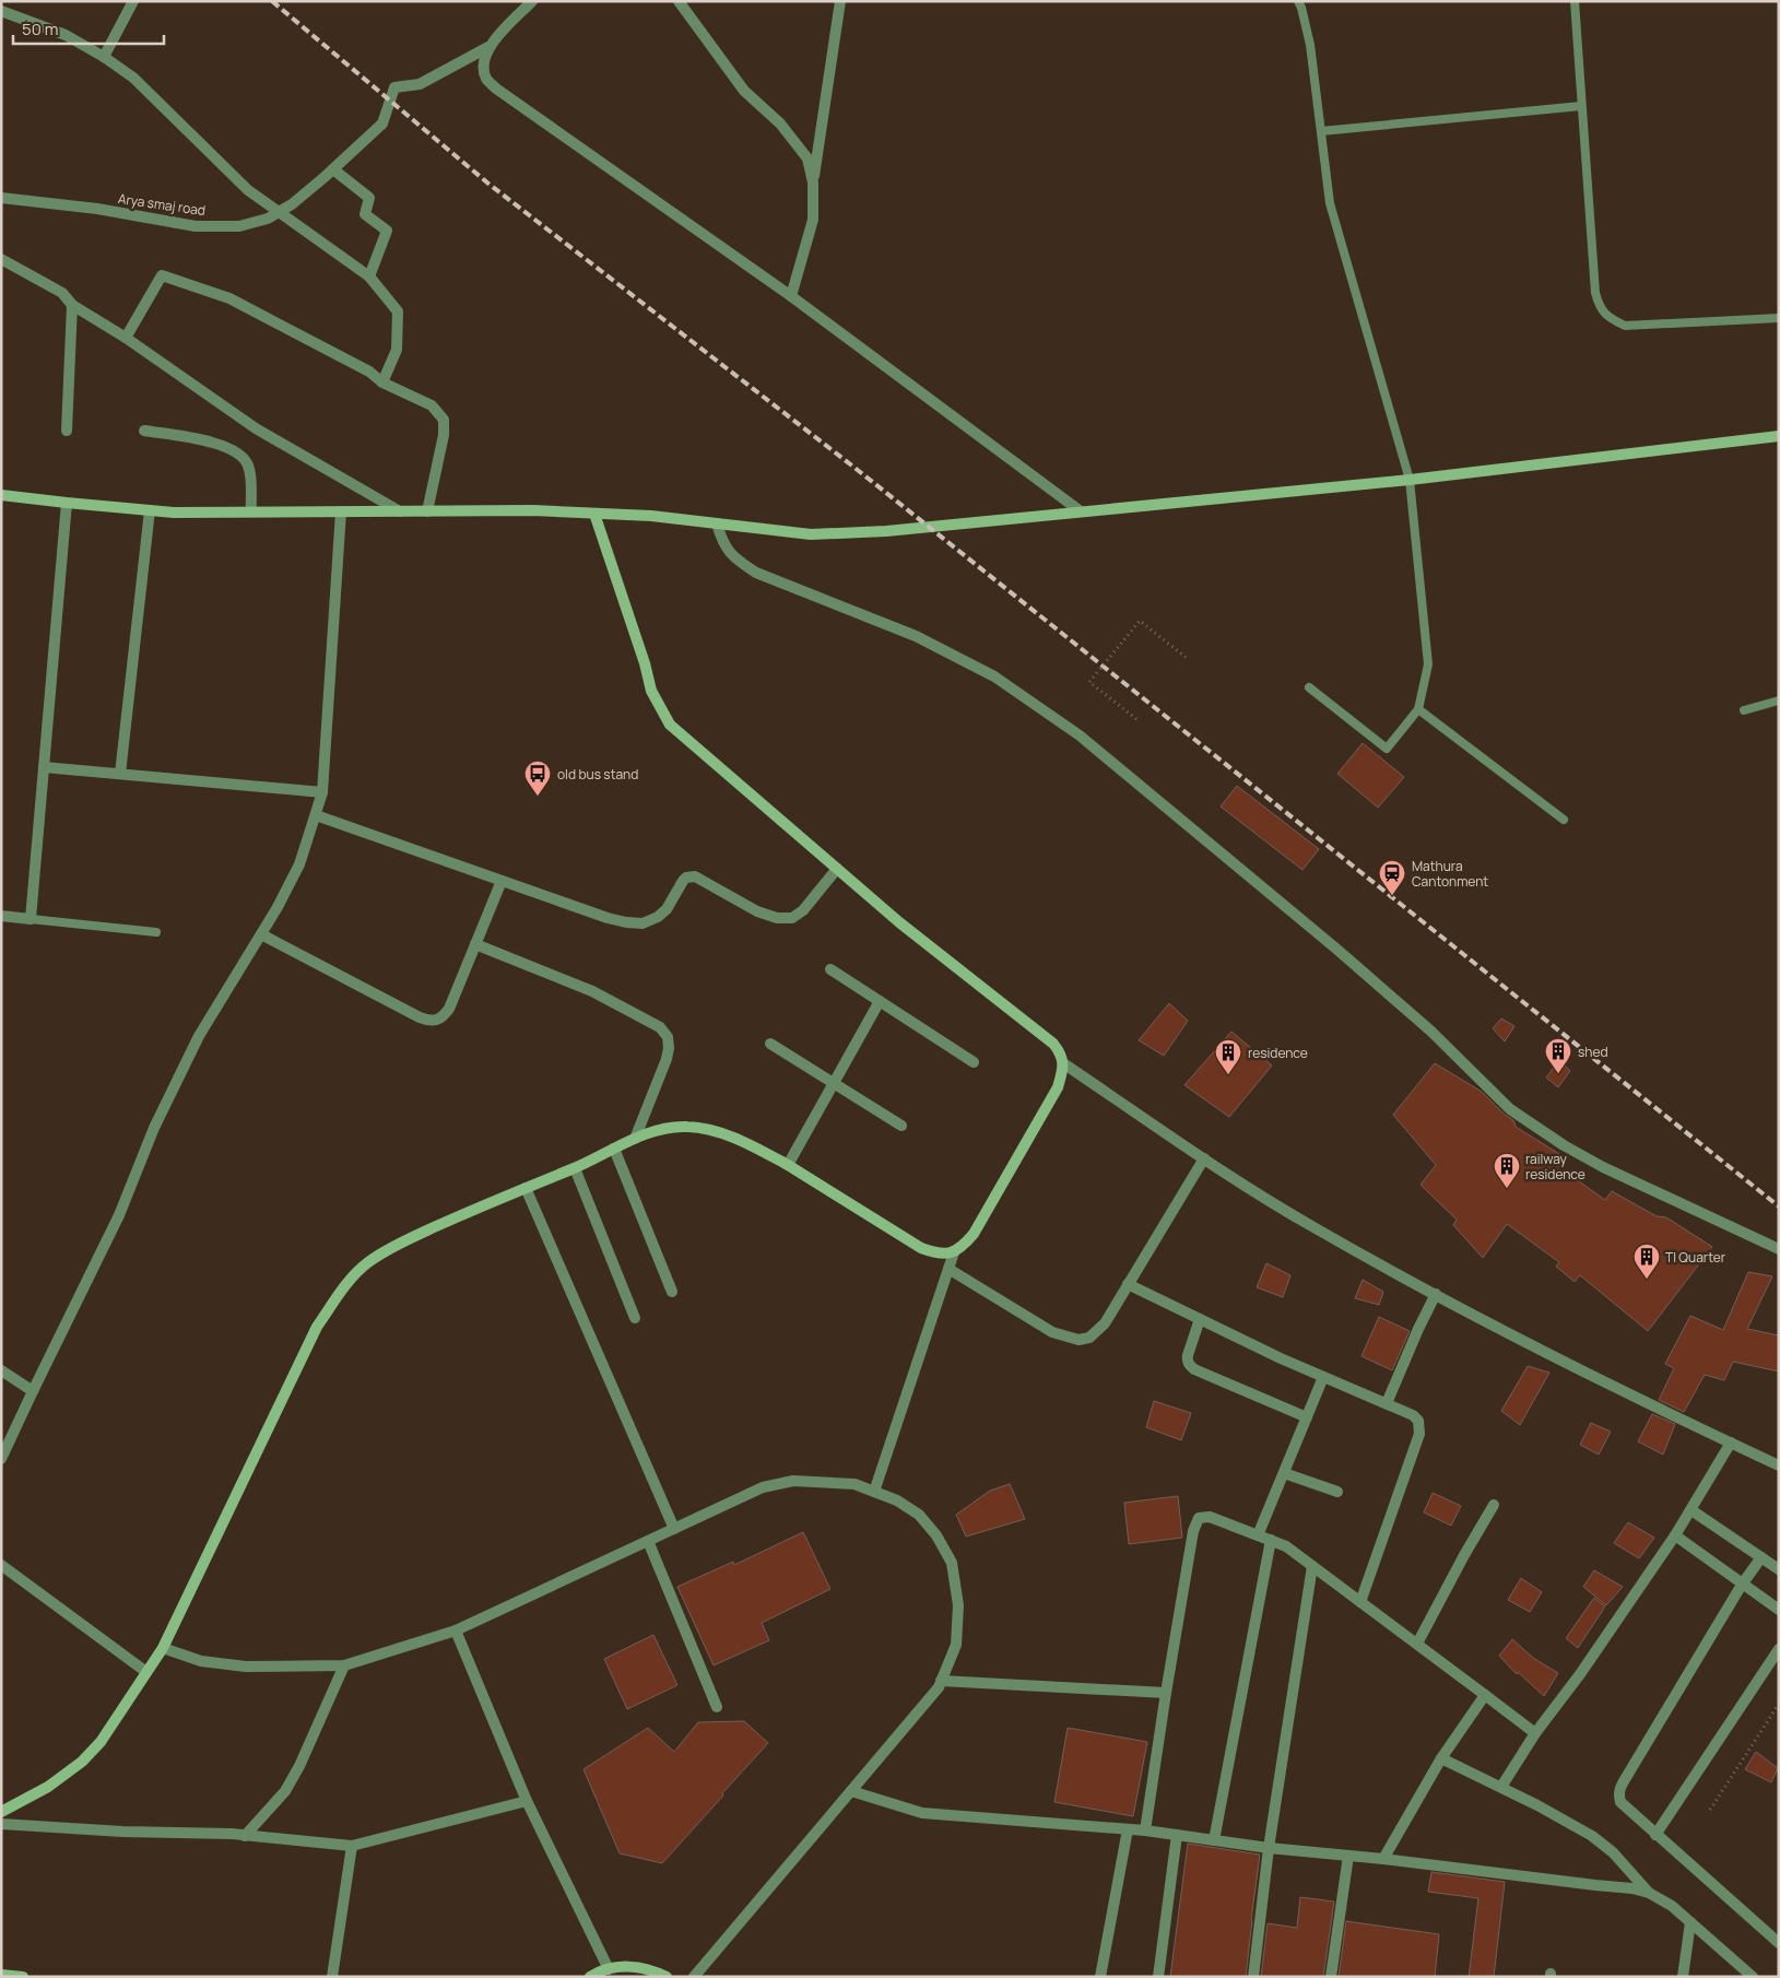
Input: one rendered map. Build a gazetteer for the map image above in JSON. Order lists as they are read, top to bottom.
{
  "streets": {
    "street": ["Arya smaj road"]
  },
  "places": {
    "bus stop": ["old bus stand"],
    "station": ["Mathura Cantonment"],
    "building": [
      "shed",
      "residence",
      "railway residence",
      "TI Quarter"
    ]
  },
  "scale_bar": "50 m"
}
